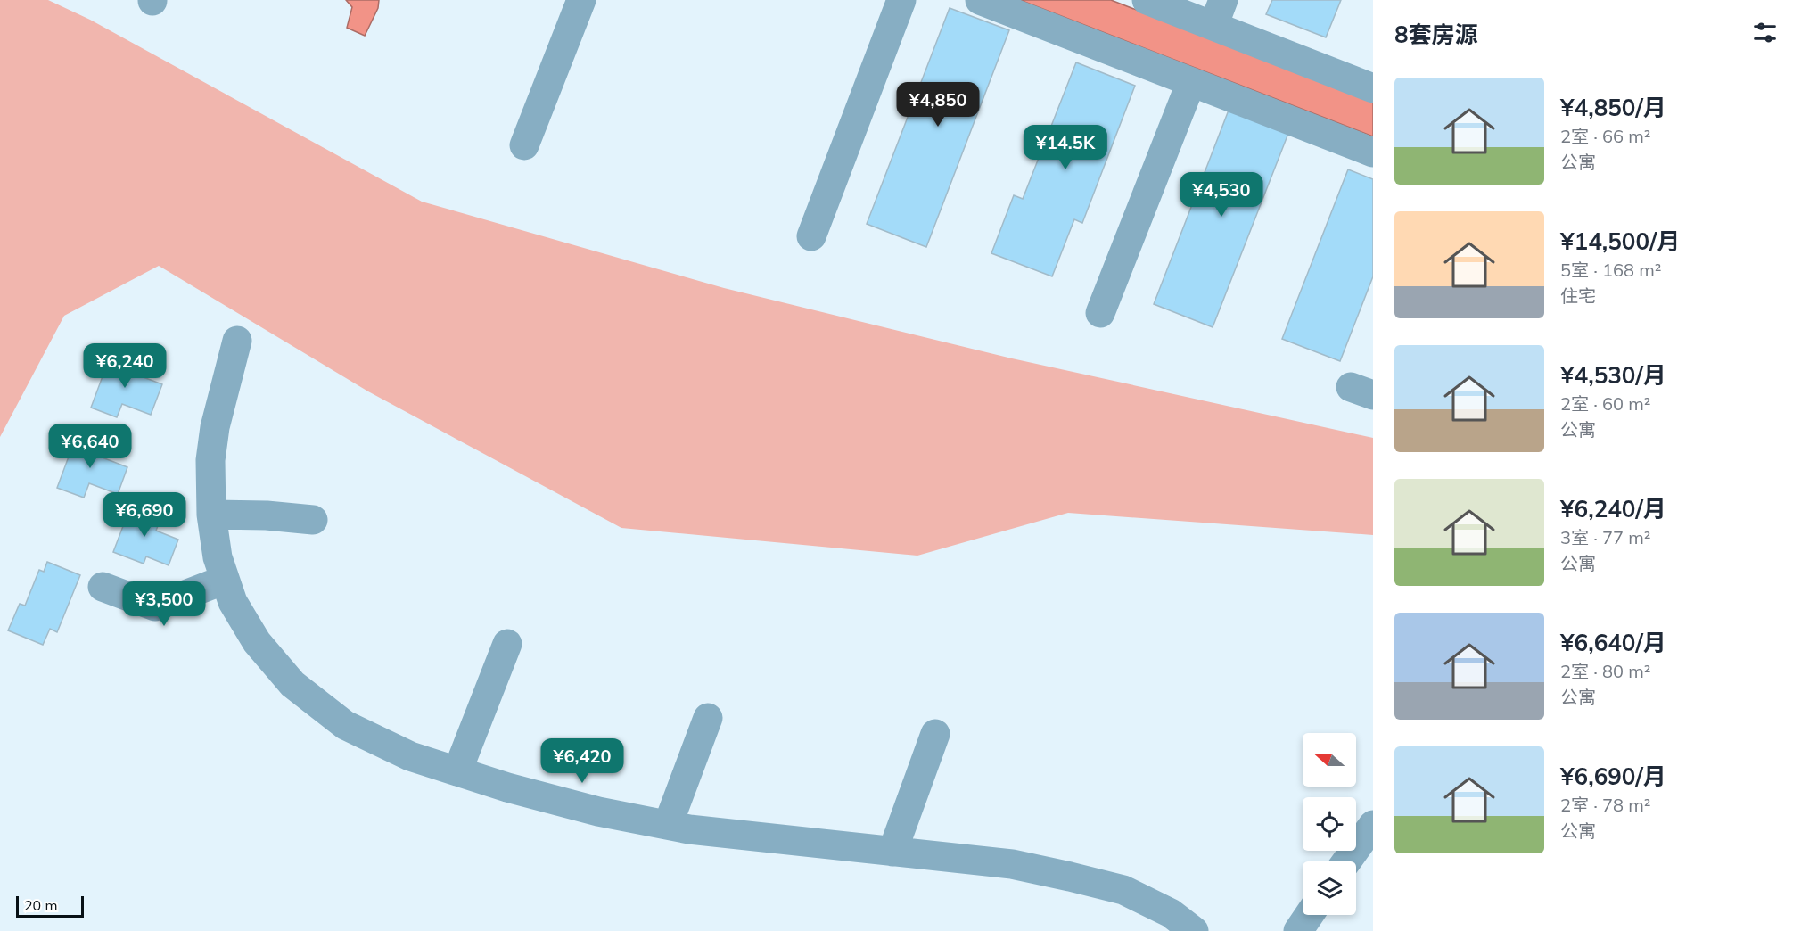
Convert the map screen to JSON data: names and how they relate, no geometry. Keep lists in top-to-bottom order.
{
  "scale_bar": "20 m",
  "north": "left",
  "page": {
    "heading": "8套房源",
    "list": [
      {
        "name": "¥4,850/月",
        "note": "2室 · 66 m² · 公寓"
      },
      {
        "name": "¥14,500/月",
        "note": "5室 · 168 m² · 住宅"
      },
      {
        "name": "¥4,530/月",
        "note": "2室 · 60 m² · 公寓"
      },
      {
        "name": "¥6,240/月",
        "note": "3室 · 77 m² · 公寓"
      },
      {
        "name": "¥6,640/月",
        "note": "2室 · 80 m² · 公寓"
      },
      {
        "name": "¥6,690/月",
        "note": "2室 · 78 m² · 公寓"
      }
    ],
    "price": [
      "¥4,850",
      "¥14.5K",
      "¥4,530",
      "¥6,240",
      "¥6,640",
      "¥6,690",
      "¥3,500",
      "¥6,420"
    ],
    "scale": "20 m"
  }
}
